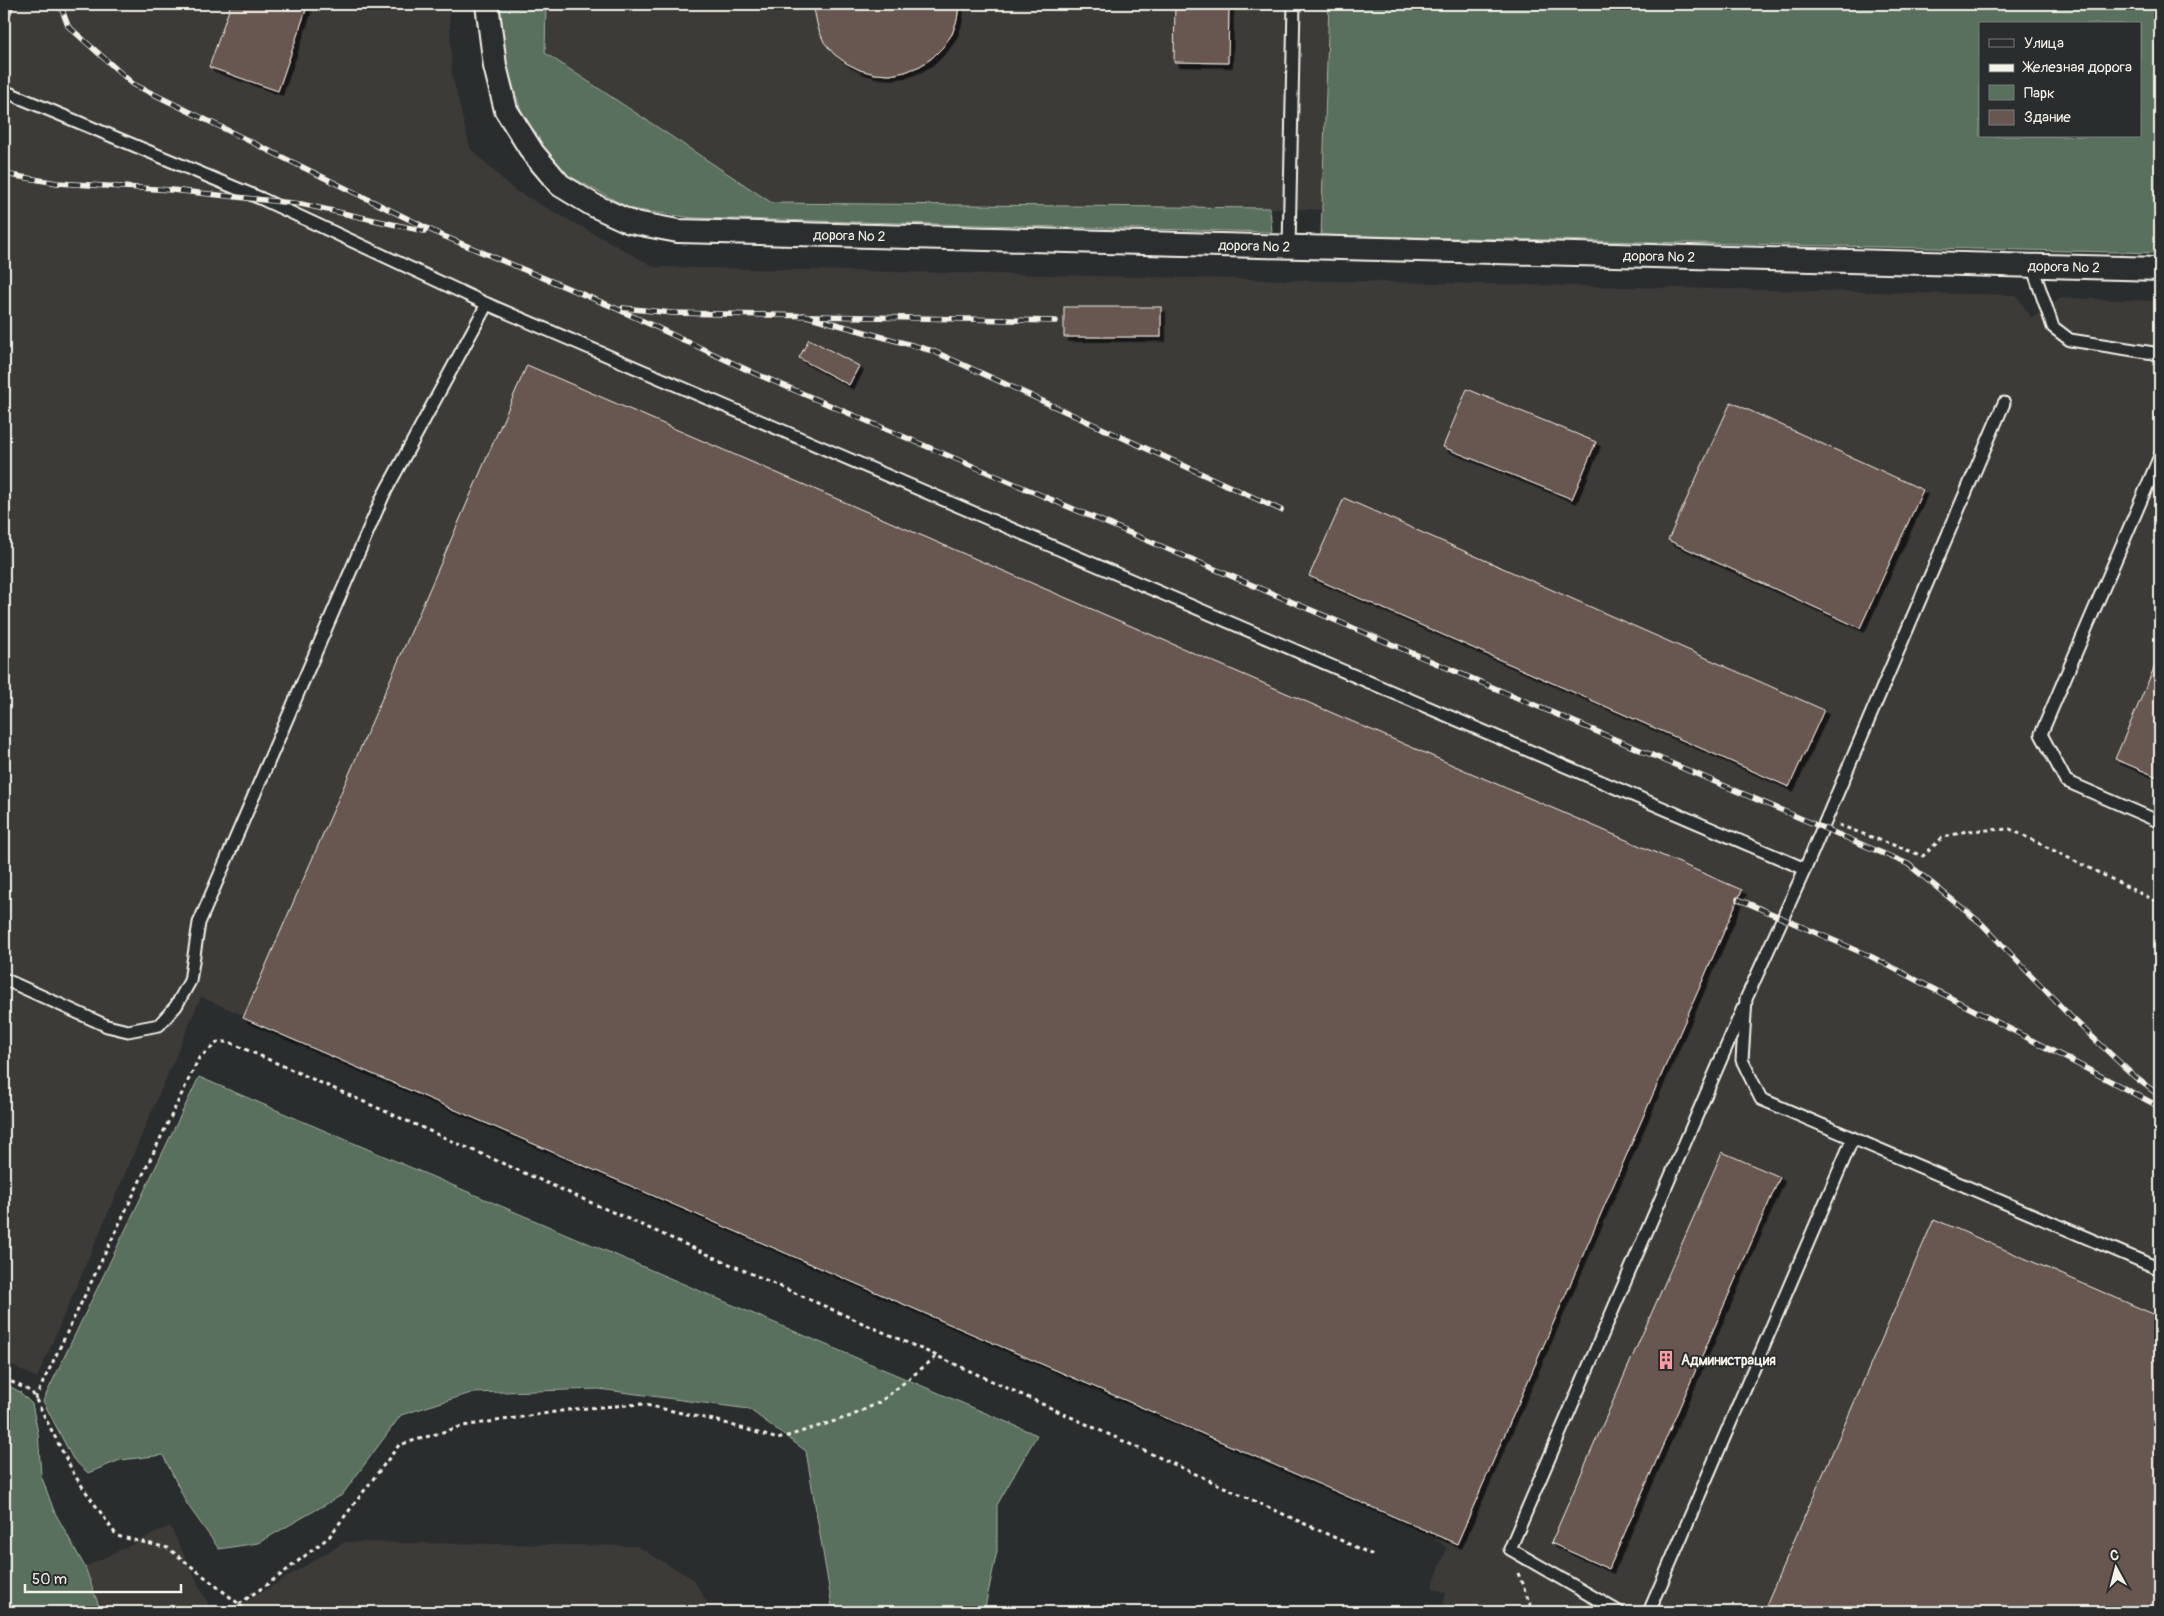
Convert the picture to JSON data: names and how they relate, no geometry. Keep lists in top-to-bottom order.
{
  "streets": {
    "street": ["дорога № 2"]
  },
  "places": {
    "building": ["Администрация"]
  },
  "legend": [
    "Улица",
    "Железная дорога",
    "Парк",
    "Здание"
  ],
  "scale_bar": "50 m",
  "north": "top"
}
